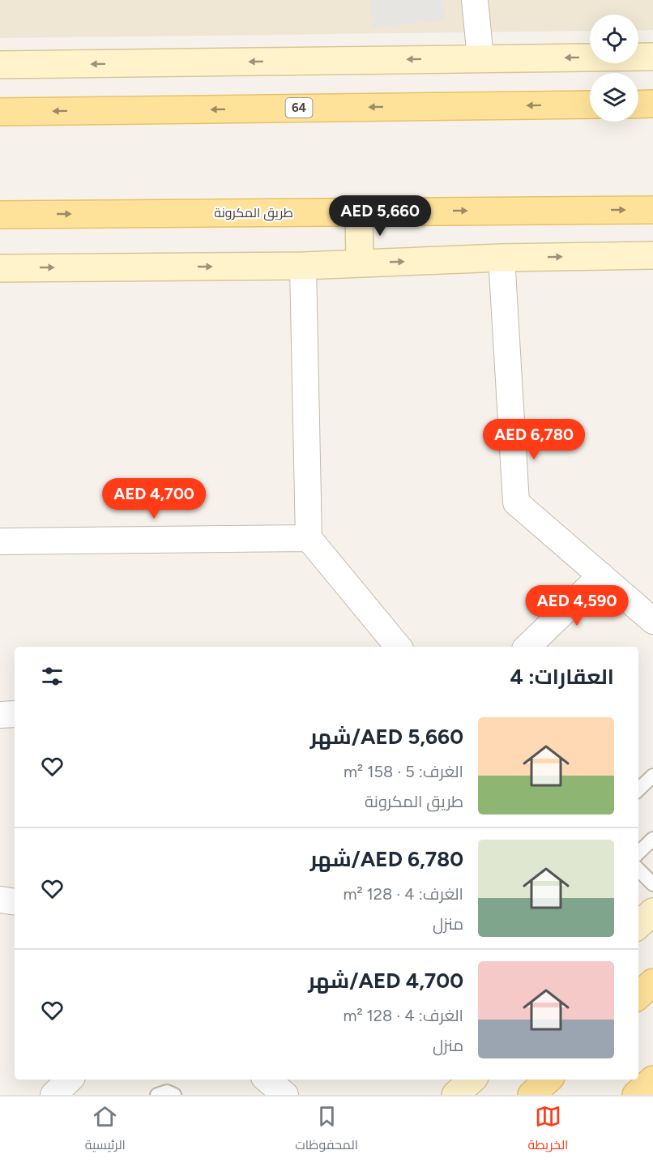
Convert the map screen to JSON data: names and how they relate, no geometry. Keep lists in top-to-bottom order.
{
  "streets": {
    "main road": ["64", "طريق المكرونة"]
  },
  "page": {
    "price": [
      "AED 5,660",
      "AED 6,780",
      "AED 4,700",
      "AED 4,590"
    ],
    "heading": "العقارات: 4",
    "list": [
      {
        "name": "AED 5,660/شهر",
        "note": "الغرف: 5 · 158 m² · طريق المكرونة"
      },
      {
        "name": "AED 6,780/شهر",
        "note": "الغرف: 4 · 128 m² · منزل"
      },
      {
        "name": "AED 4,700/شهر",
        "note": "الغرف: 4 · 128 m² · منزل"
      }
    ],
    "tabs": ["الخريطة", "المحفوظات", "الرئيسية"]
  }
}
